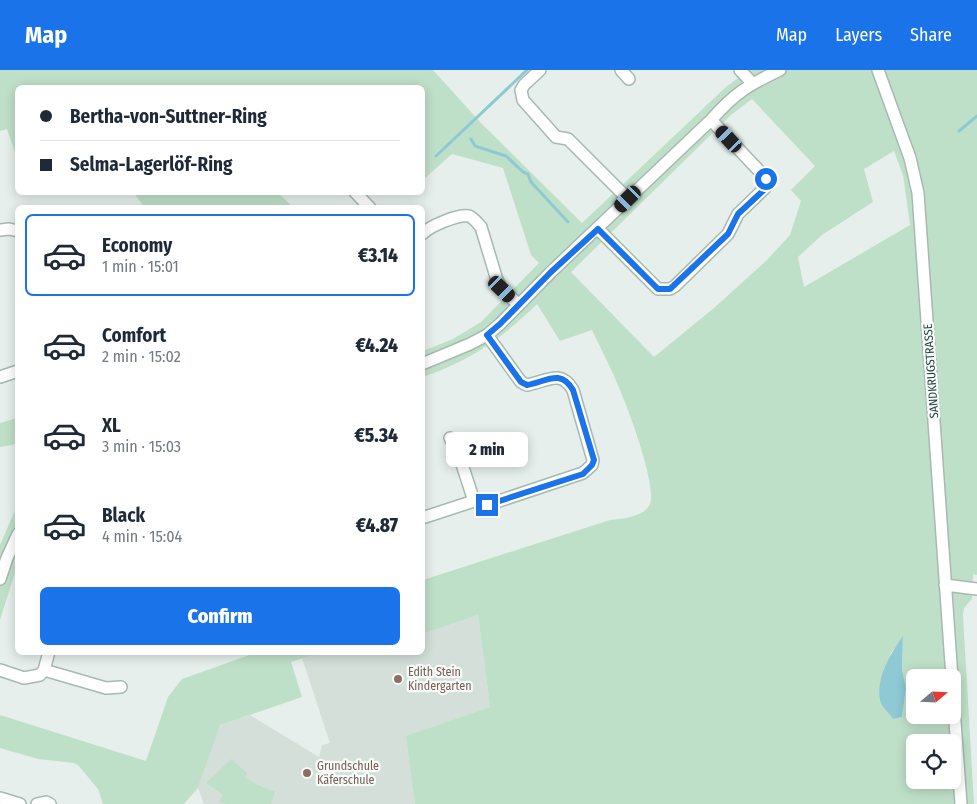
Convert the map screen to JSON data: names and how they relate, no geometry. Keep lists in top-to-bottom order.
{
  "streets": {
    "street": ["SANDKRUGSTRASSE"]
  },
  "places": ["Edith Stein Kindergarten", "Grundschule Käferschule"],
  "north": "right",
  "page": {
    "header": "Map",
    "nav": ["Map", "Layers", "Share"],
    "banner": ["Bertha-von-Suttner-Ring", "Selma-Lagerlöf-Ring"],
    "list": [
      {
        "name": "Economy",
        "note": "1 min · 15:01",
        "value": "€3.14"
      },
      {
        "name": "Comfort",
        "note": "2 min · 15:02",
        "value": "€4.24"
      },
      {
        "name": "XL",
        "note": "3 min · 15:03",
        "value": "€5.34"
      },
      {
        "name": "Black",
        "note": "4 min · 15:04",
        "value": "€4.87"
      }
    ],
    "bubble": "2 min",
    "buttons": "Confirm"
  }
}
